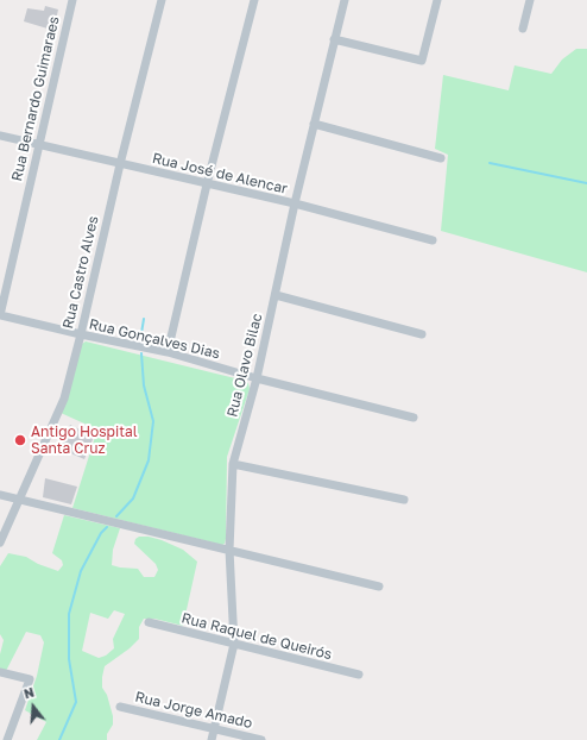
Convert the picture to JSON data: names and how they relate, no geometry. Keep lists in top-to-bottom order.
{
  "streets": {
    "street": [
      "Rua Bernardo Guimaraes",
      "Rua José de Alencar",
      "Rua Castro Alves",
      "Rua Gonçalves Dias",
      "Rua Olavo Bilac",
      "Rua Raquel de Queirós",
      "Rua Jorge Amado"
    ]
  },
  "crossings": [
    ["Rua Bernardo Guimaraes", "Rua José de Alencar"],
    ["Rua Bernardo Guimaraes", "Rua Gonçalves Dias"],
    ["Rua José de Alencar", "Rua Castro Alves"],
    ["Rua José de Alencar", "Rua Olavo Bilac"],
    ["Rua Castro Alves", "Rua Gonçalves Dias"],
    ["Rua Gonçalves Dias", "Rua Olavo Bilac"],
    ["Rua Olavo Bilac", "Rua Raquel de Queirós"],
    ["Rua Olavo Bilac", "Rua Jorge Amado"]
  ],
  "places": ["Antigo Hospital Santa Cruz"],
  "north": "top"
}
